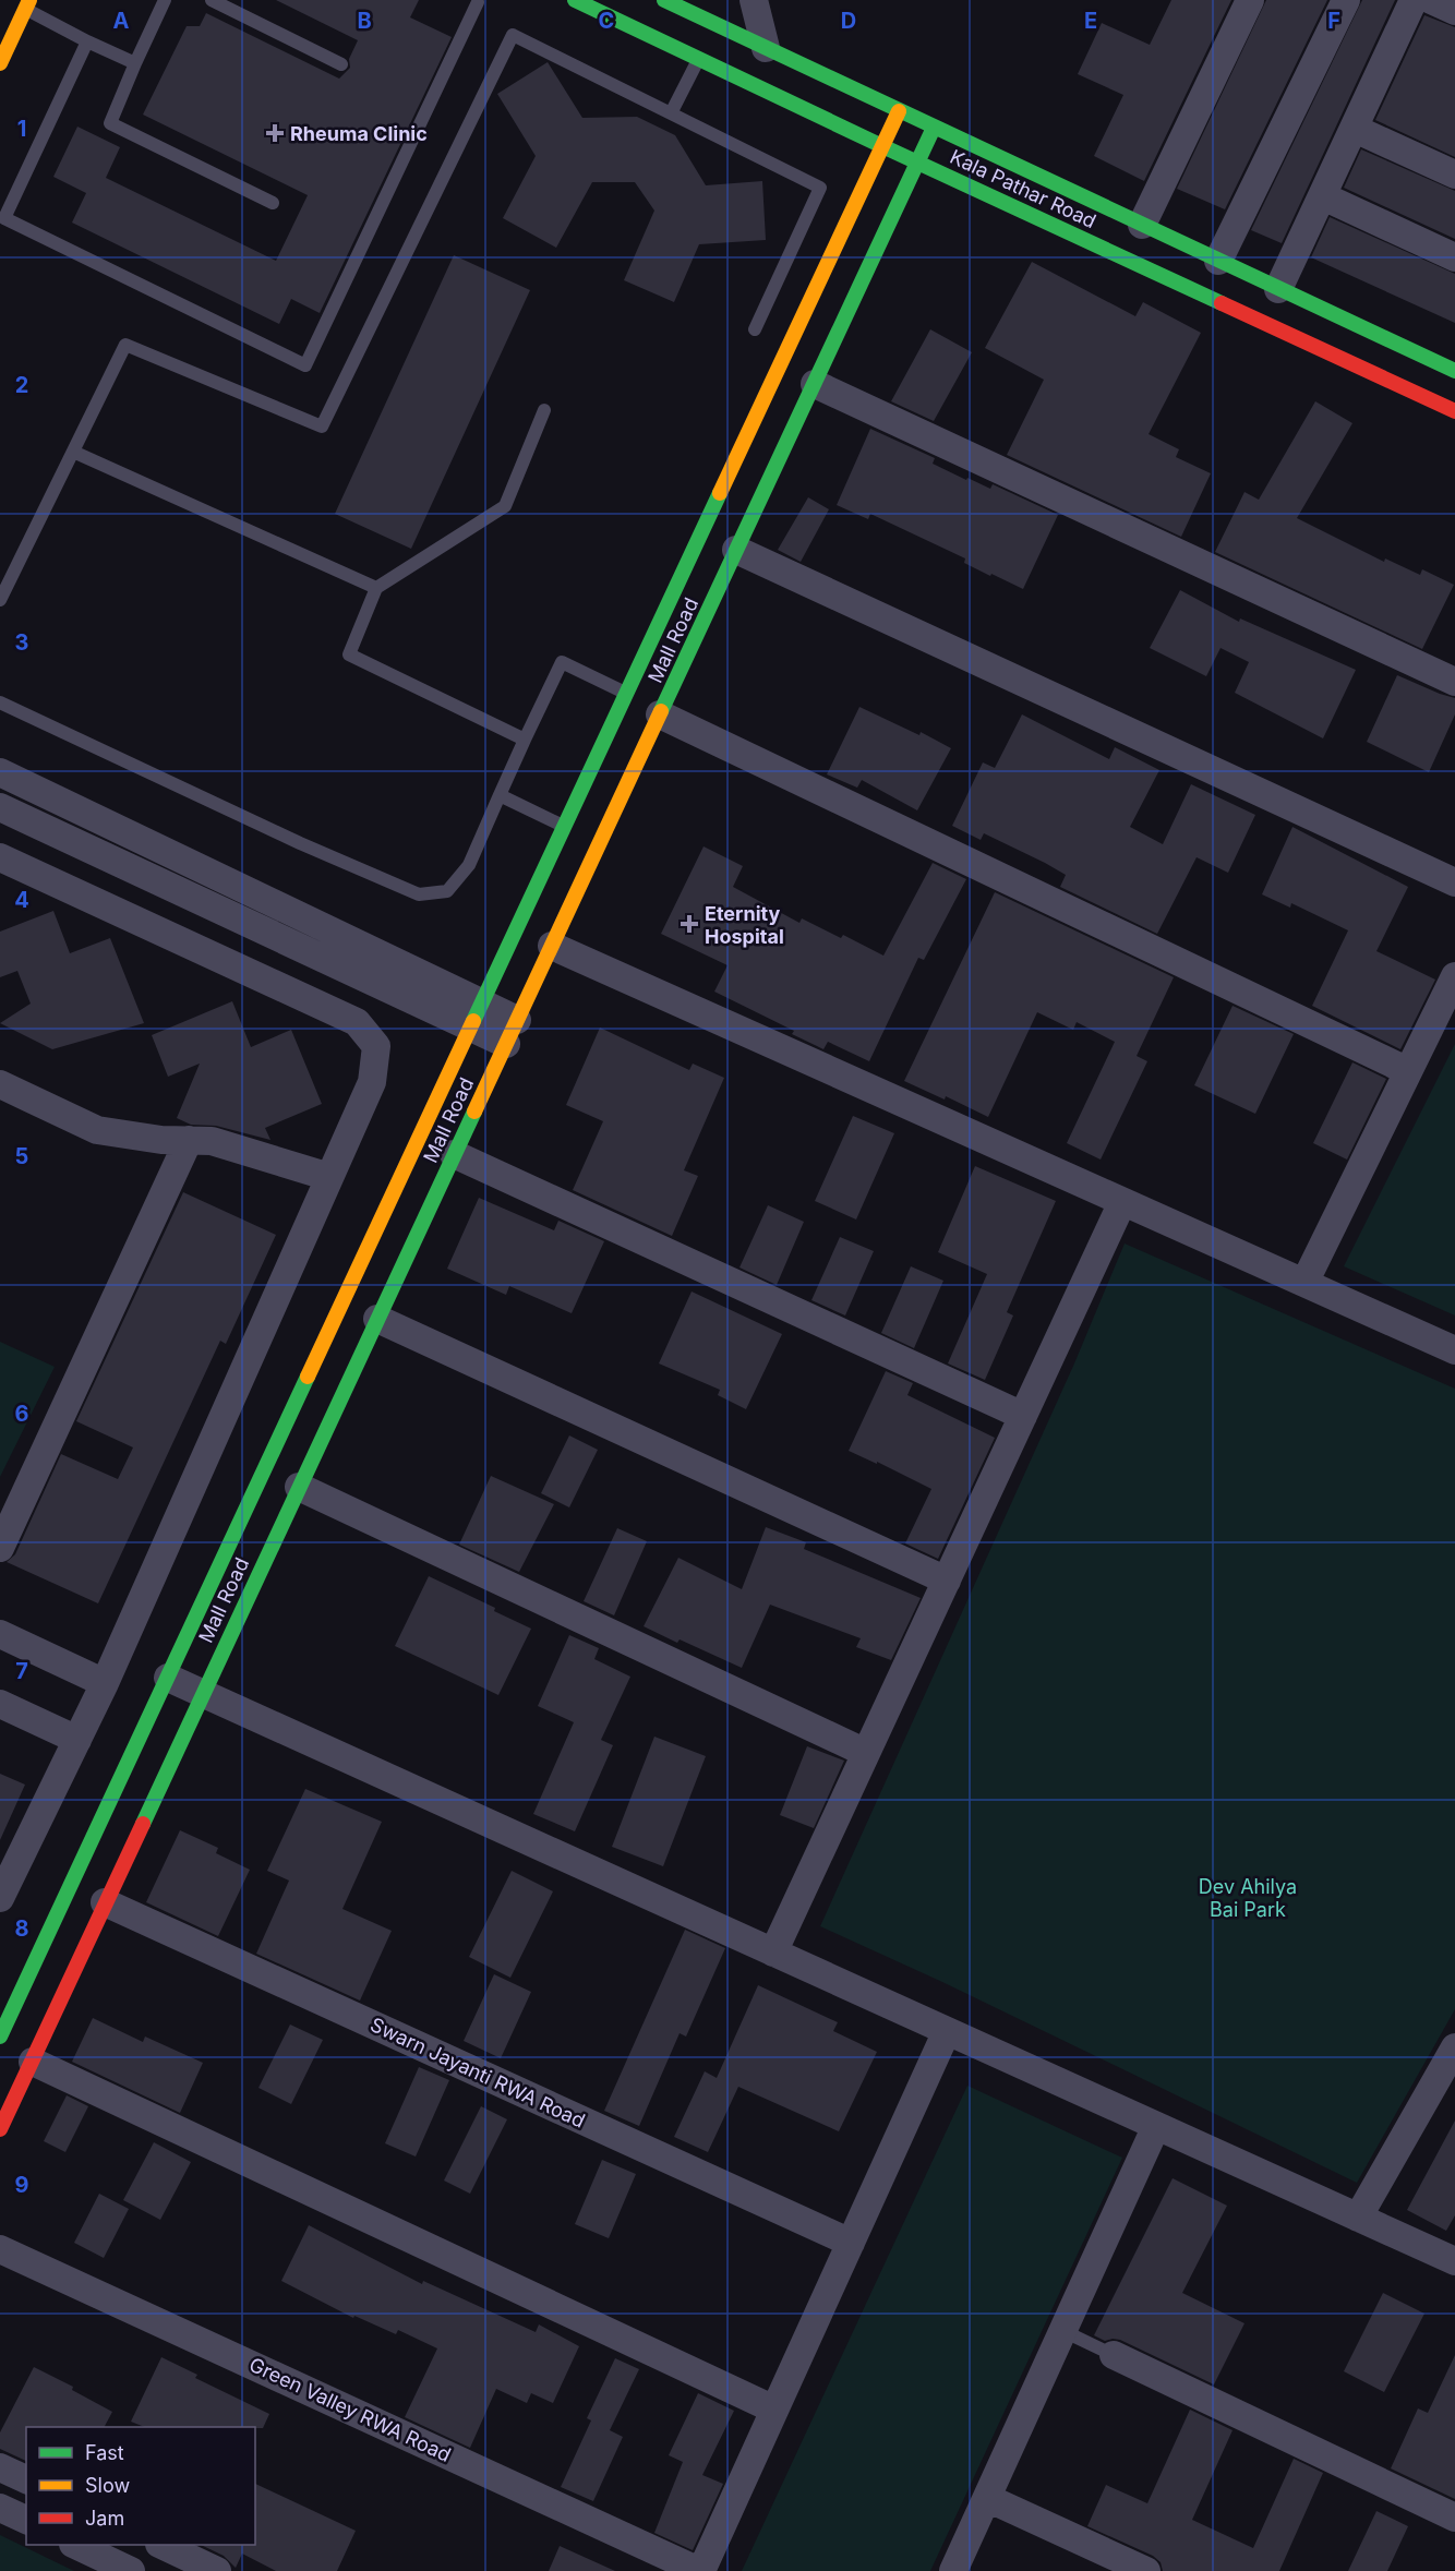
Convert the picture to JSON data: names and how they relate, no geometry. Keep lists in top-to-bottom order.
{
  "streets": {
    "street": [
      "Kala Pathar Road",
      "Mall Road",
      "Swarn Jayanti RWA Road",
      "Green Valley RWA Road"
    ]
  },
  "crossings": [
    ["Kala Pathar Road", "Mall Road"],
    ["Mall Road", "Swarn Jayanti RWA Road"]
  ],
  "parks": ["Dev Ahilya Bai Park"],
  "places": {
    "health": ["Rheuma Clinic", "Eternity Hospital"]
  },
  "legend": ["Fast", "Slow", "Jam"],
  "grid": {
    "columns": [
      "A",
      "B",
      "C",
      "D",
      "E",
      "F"
    ],
    "rows": [
      "1",
      "2",
      "3",
      "4",
      "5",
      "6",
      "7",
      "8",
      "9"
    ]
  }
}
